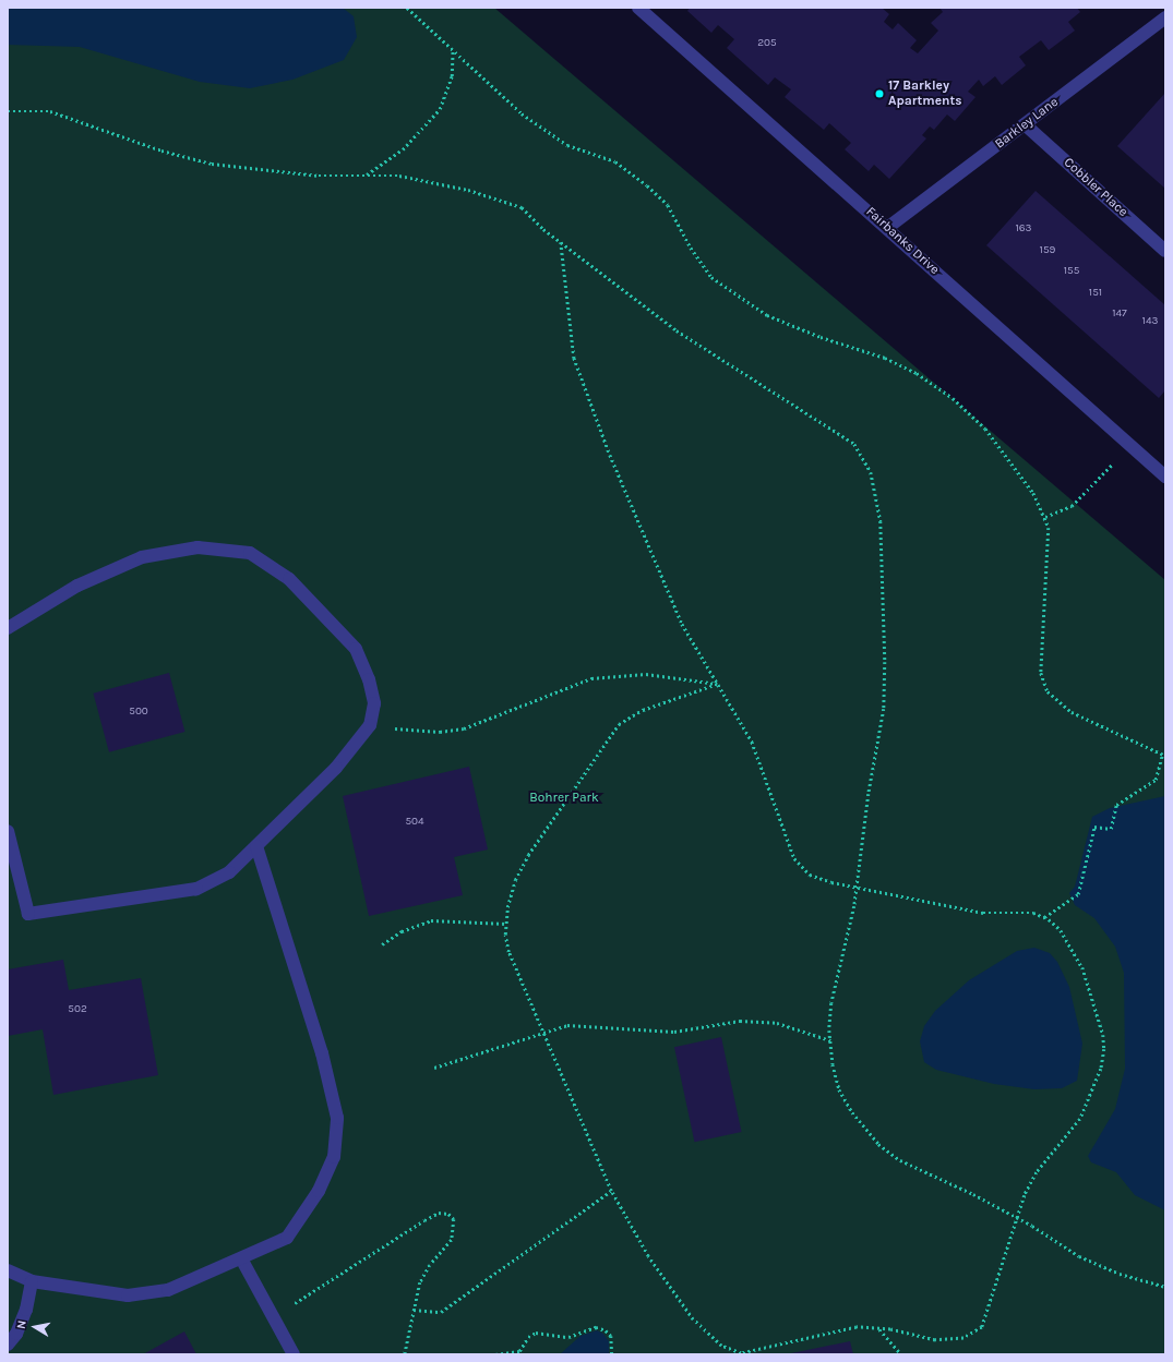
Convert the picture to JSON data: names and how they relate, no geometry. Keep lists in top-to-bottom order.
{
  "streets": {
    "street": ["Barkley Lane", "Cobbler Place", "Fairbanks Drive"]
  },
  "crossings": [
    ["Barkley Lane", "Cobbler Place"],
    ["Barkley Lane", "Fairbanks Drive"]
  ],
  "parks": ["Bohrer Park"],
  "places": ["17 Barkley Apartments"],
  "house_numbers": [
    "205",
    "163",
    "159",
    "155",
    "151",
    "147",
    "143",
    "500",
    "504",
    "502"
  ],
  "north": "left"
}
